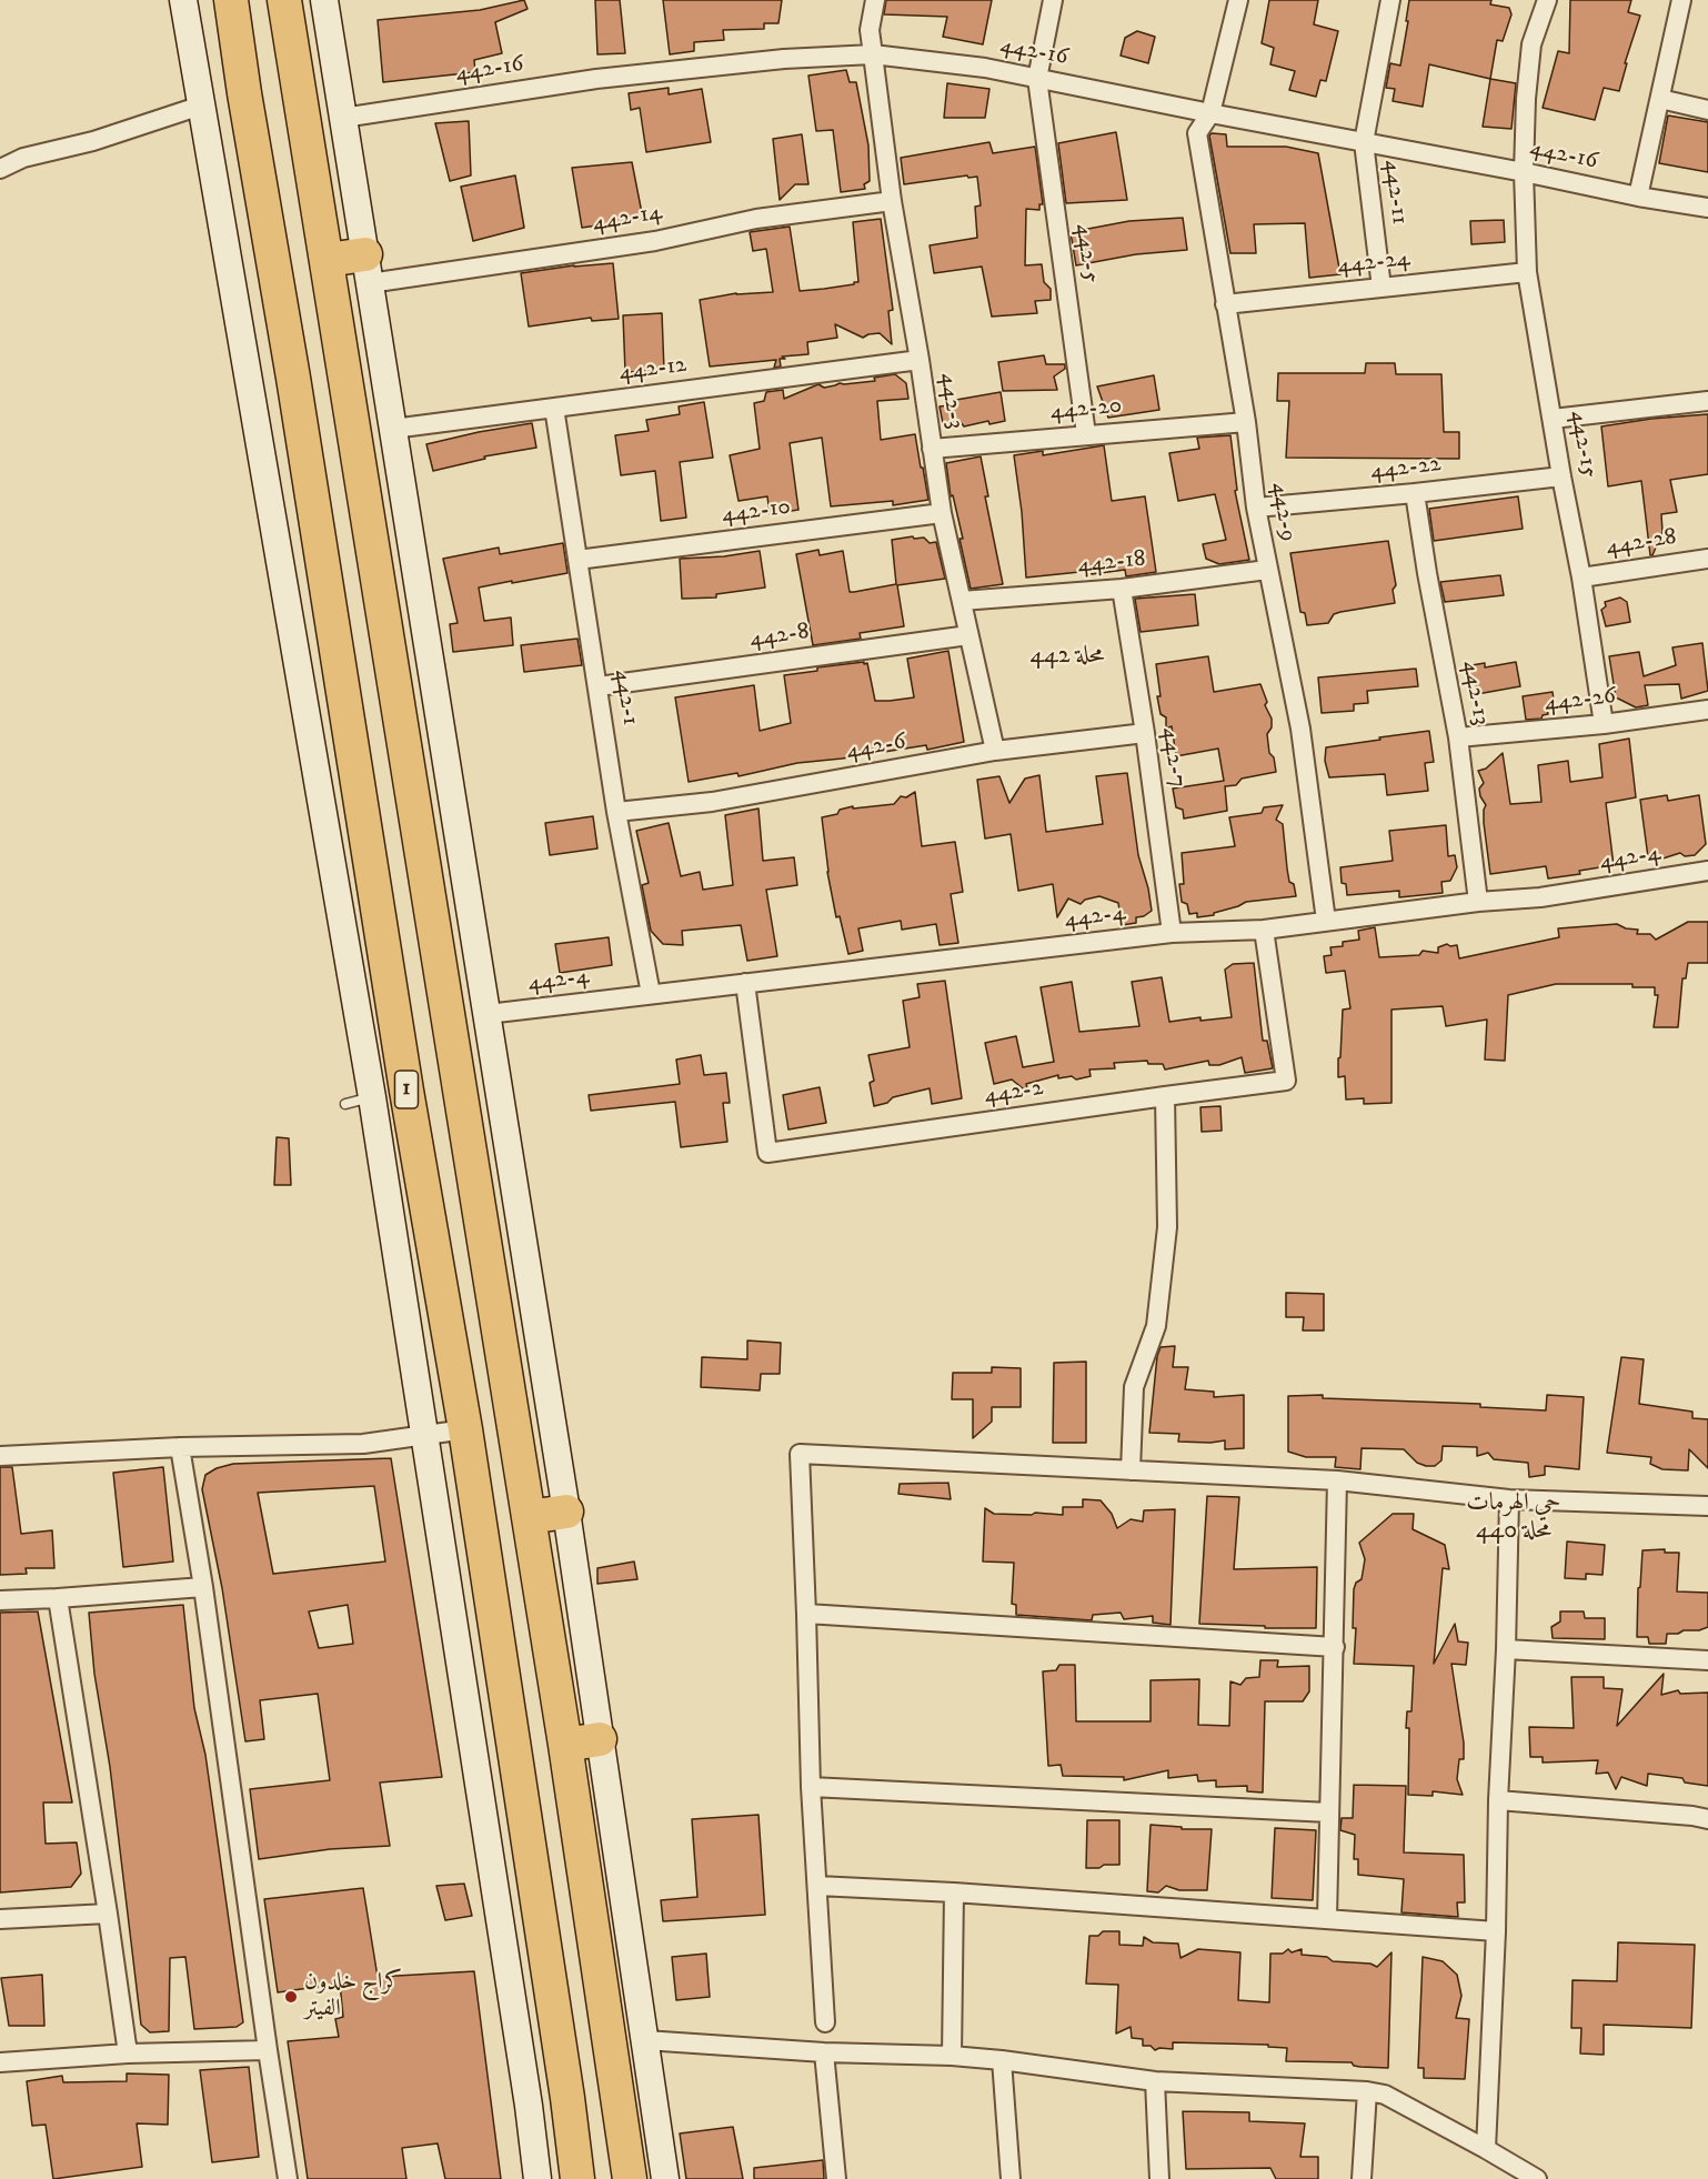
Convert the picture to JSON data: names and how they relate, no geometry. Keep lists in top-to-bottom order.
{
  "streets": {
    "highway": ["1"],
    "street": [
      "442-16",
      "442-11",
      "442-14",
      "442-5",
      "442-24",
      "442-12",
      "442-3",
      "442-20",
      "442-15",
      "442-22",
      "442-10",
      "442-9",
      "442-28",
      "442-18",
      "442-8",
      "442-13",
      "442-1",
      "442-26",
      "442-6",
      "442-7",
      "442-4",
      "442-2"
    ]
  },
  "crossings": [
    ["442-16", "442-11"],
    ["442-16", "442-5"],
    ["442-16", "442-3"],
    ["442-16", "442-15"],
    ["442-16", "442-9"],
    ["442-11", "442-24"],
    ["442-14", "442-3"],
    ["442-5", "442-20"],
    ["442-24", "442-15"],
    ["442-24", "442-9"],
    ["442-12", "442-3"],
    ["442-12", "442-1"],
    ["442-3", "442-20"],
    ["442-3", "442-10"],
    ["442-3", "442-18"],
    ["442-3", "442-8"],
    ["442-3", "442-6"],
    ["442-20", "442-9"],
    ["442-15", "442-22"],
    ["442-15", "442-28"],
    ["442-15", "442-26"],
    ["442-22", "442-9"],
    ["442-22", "442-13"],
    ["442-10", "442-1"],
    ["442-9", "442-18"],
    ["442-9", "442-4"],
    ["442-18", "442-7"],
    ["442-8", "442-1"],
    ["442-13", "442-26"],
    ["442-13", "442-4"],
    ["442-1", "442-6"],
    ["442-1", "442-4"],
    ["442-6", "442-7"],
    ["442-7", "442-4"],
    ["442-4", "442-2"]
  ],
  "districts": ["محلة 442", "حي الهرمات محلة 440"],
  "places": ["كراج خلدون الفيتر"]
}
